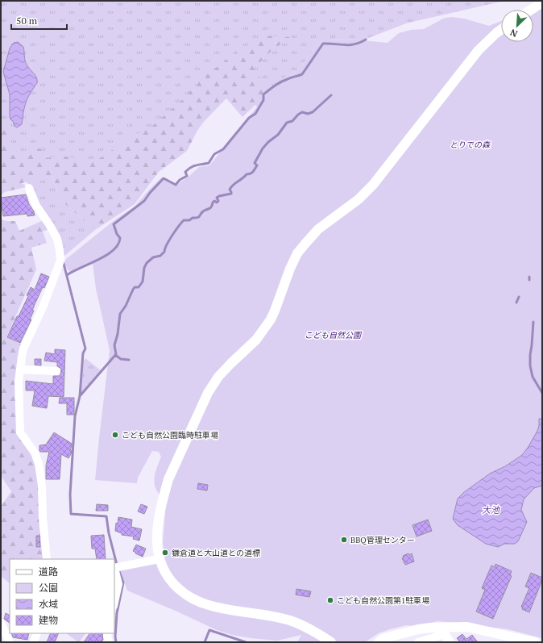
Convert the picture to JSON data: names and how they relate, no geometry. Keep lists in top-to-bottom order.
{
  "water": ["大池"],
  "parks": ["とりでの森", "こども自然公園"],
  "places": [
    "こども自然公園臨時駐車場",
    "BBQ管理センター",
    "鎌倉道と大山道との道標",
    "こども自然公園第1駐車場"
  ],
  "legend": [
    "道路",
    "公園",
    "水域",
    "建物"
  ],
  "scale_bar": "50 m",
  "north": "bottom left"
}
